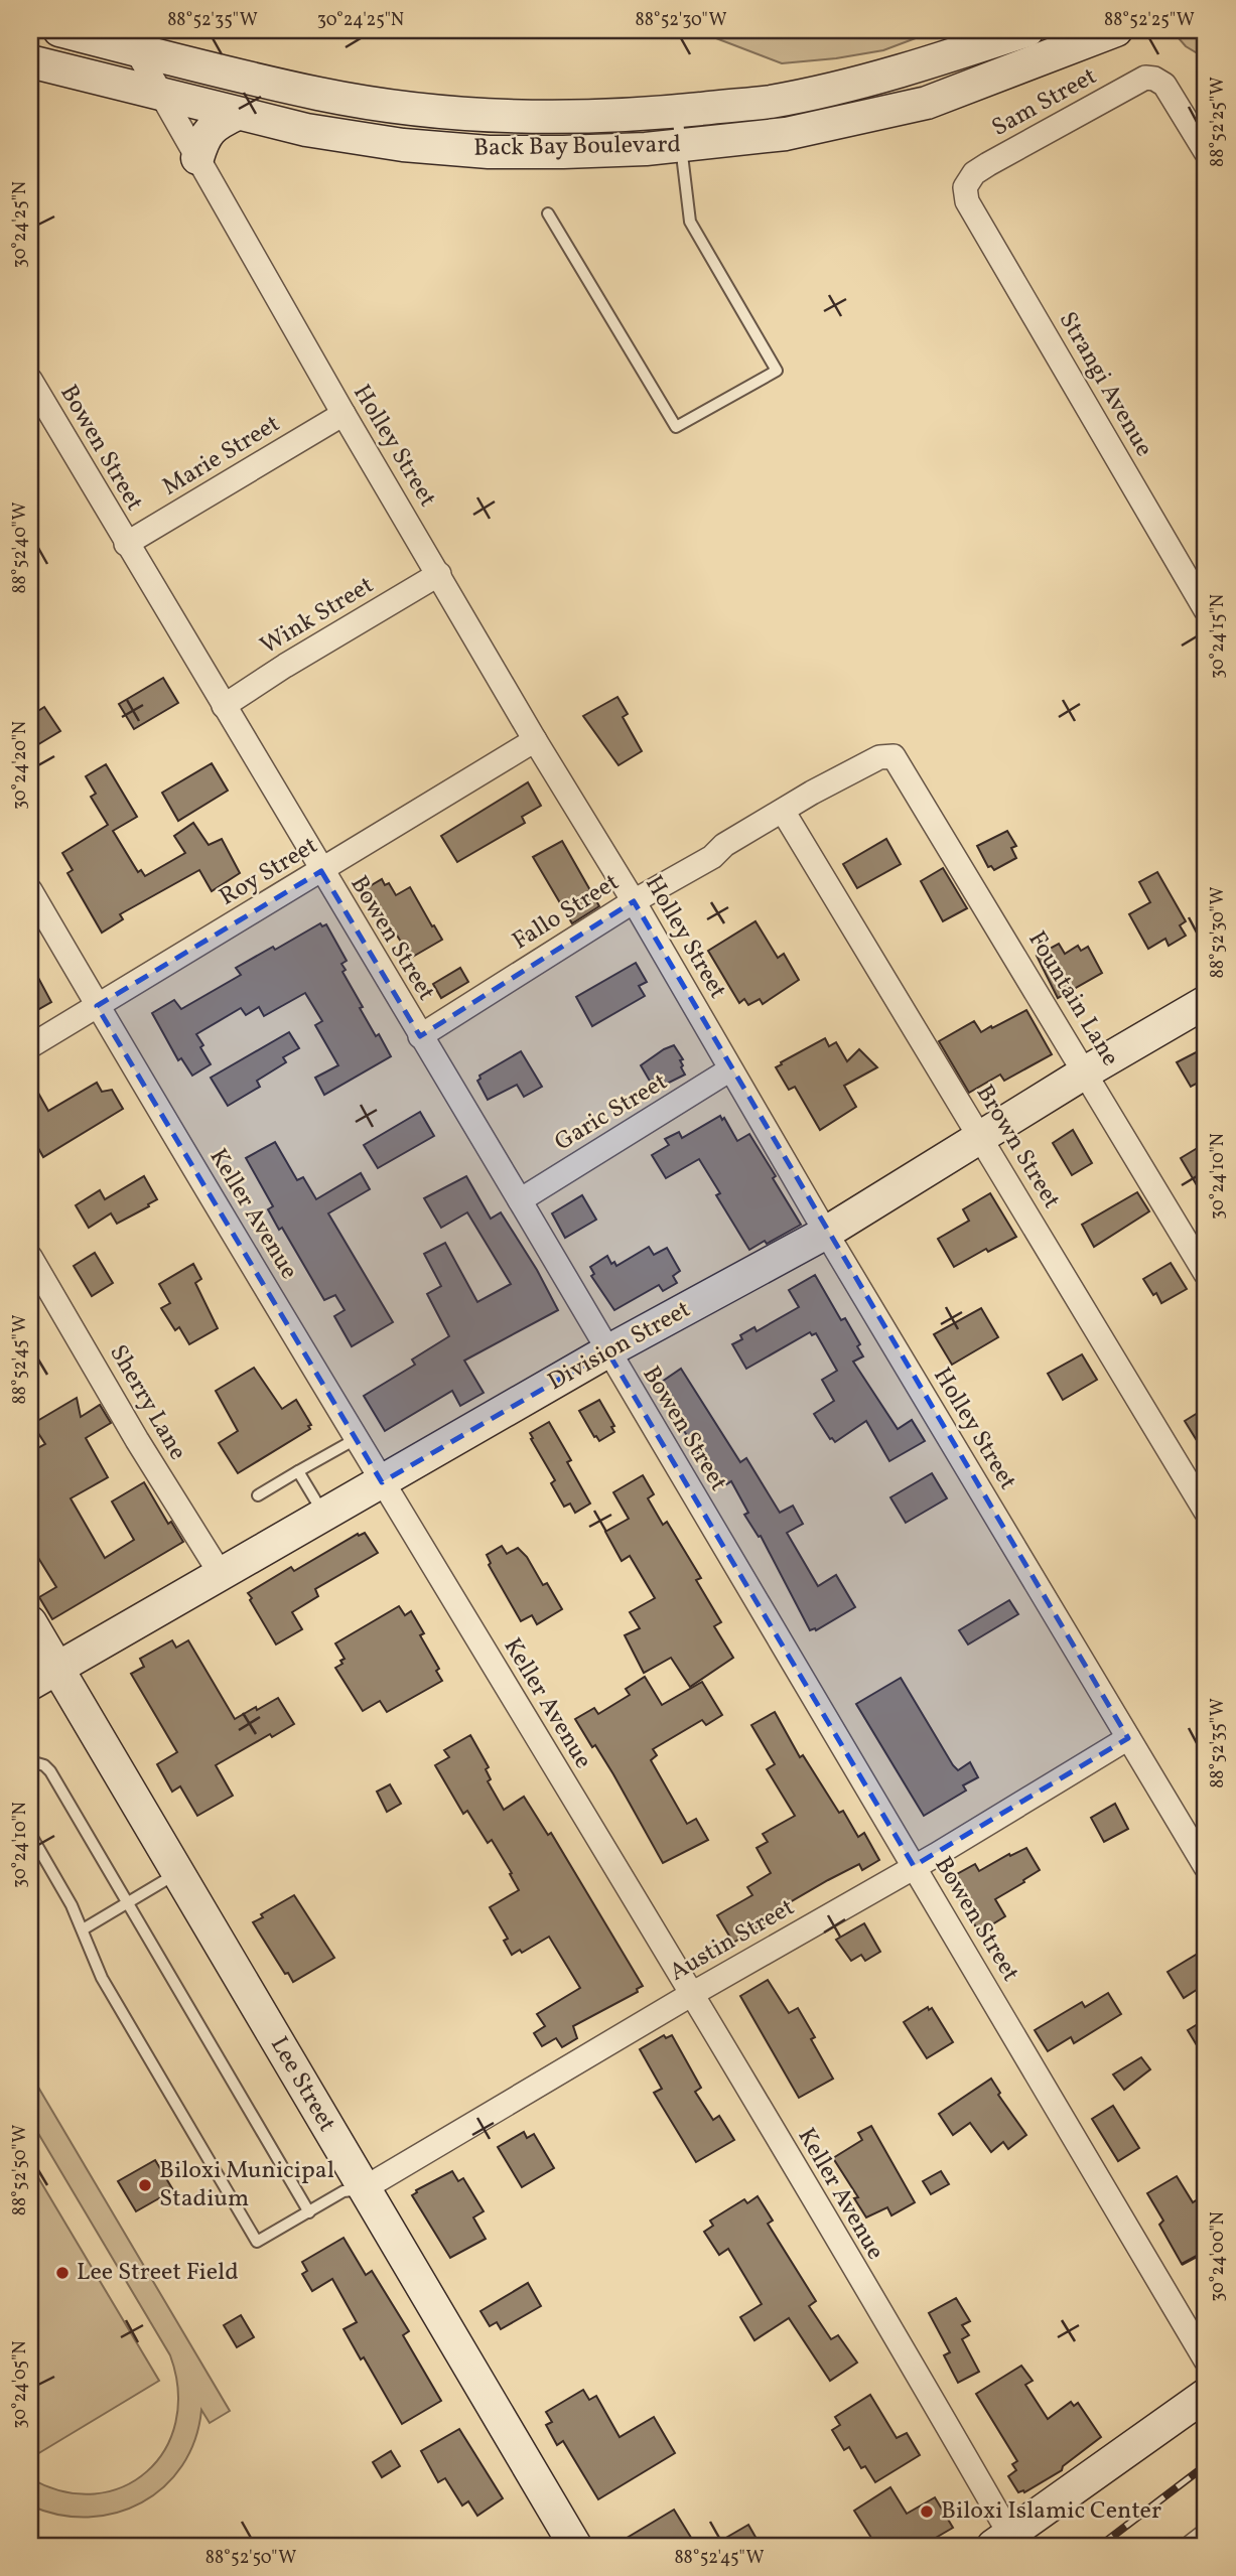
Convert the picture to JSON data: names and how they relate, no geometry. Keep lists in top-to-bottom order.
{
  "streets": {
    "main road": ["Back Bay Boulevard", "Division Street", "Lee Street"],
    "street": [
      "Sam Street",
      "Strangi Avenue",
      "Holley Street",
      "Bowen Street",
      "Marie Street",
      "Wink Street",
      "Roy Street",
      "Fallo Street",
      "Fountain Lane",
      "Garic Street",
      "Brown Street",
      "Keller Avenue",
      "Sherry Lane",
      "Austin Street"
    ]
  },
  "crossings": [
    ["Sam Street", "Strangi Avenue"],
    ["Back Bay Boulevard", "Holley Street"],
    ["Holley Street", "Marie Street"],
    ["Holley Street", "Wink Street"],
    ["Holley Street", "Roy Street"],
    ["Holley Street", "Fallo Street"],
    ["Holley Street", "Garic Street"],
    ["Holley Street", "Division Street"],
    ["Holley Street", "Austin Street"],
    ["Bowen Street", "Marie Street"],
    ["Bowen Street", "Wink Street"],
    ["Bowen Street", "Roy Street"],
    ["Bowen Street", "Fallo Street"],
    ["Bowen Street", "Garic Street"],
    ["Bowen Street", "Division Street"],
    ["Bowen Street", "Austin Street"],
    ["Roy Street", "Keller Avenue"],
    ["Fallo Street", "Fountain Lane"],
    ["Fallo Street", "Brown Street"],
    ["Fountain Lane", "Division Street"],
    ["Brown Street", "Division Street"],
    ["Keller Avenue", "Division Street"],
    ["Keller Avenue", "Austin Street"],
    ["Division Street", "Sherry Lane"],
    ["Division Street", "Lee Street"],
    ["Austin Street", "Lee Street"]
  ],
  "places": ["Biloxi Municipal Stadium", "Lee Street Field", "Biloxi Islamic Center"],
  "coordinates": [
    "88°52'35\"W",
    "30°24'25\"N",
    "88°52'30\"W",
    "88°52'25\"W",
    "88°52'40\"W",
    "30°24'15\"N",
    "30°24'20\"N",
    "30°24'10\"N",
    "88°52'45\"W",
    "88°52'50\"W",
    "30°24'00\"N",
    "30°24'05\"N"
  ]
}
